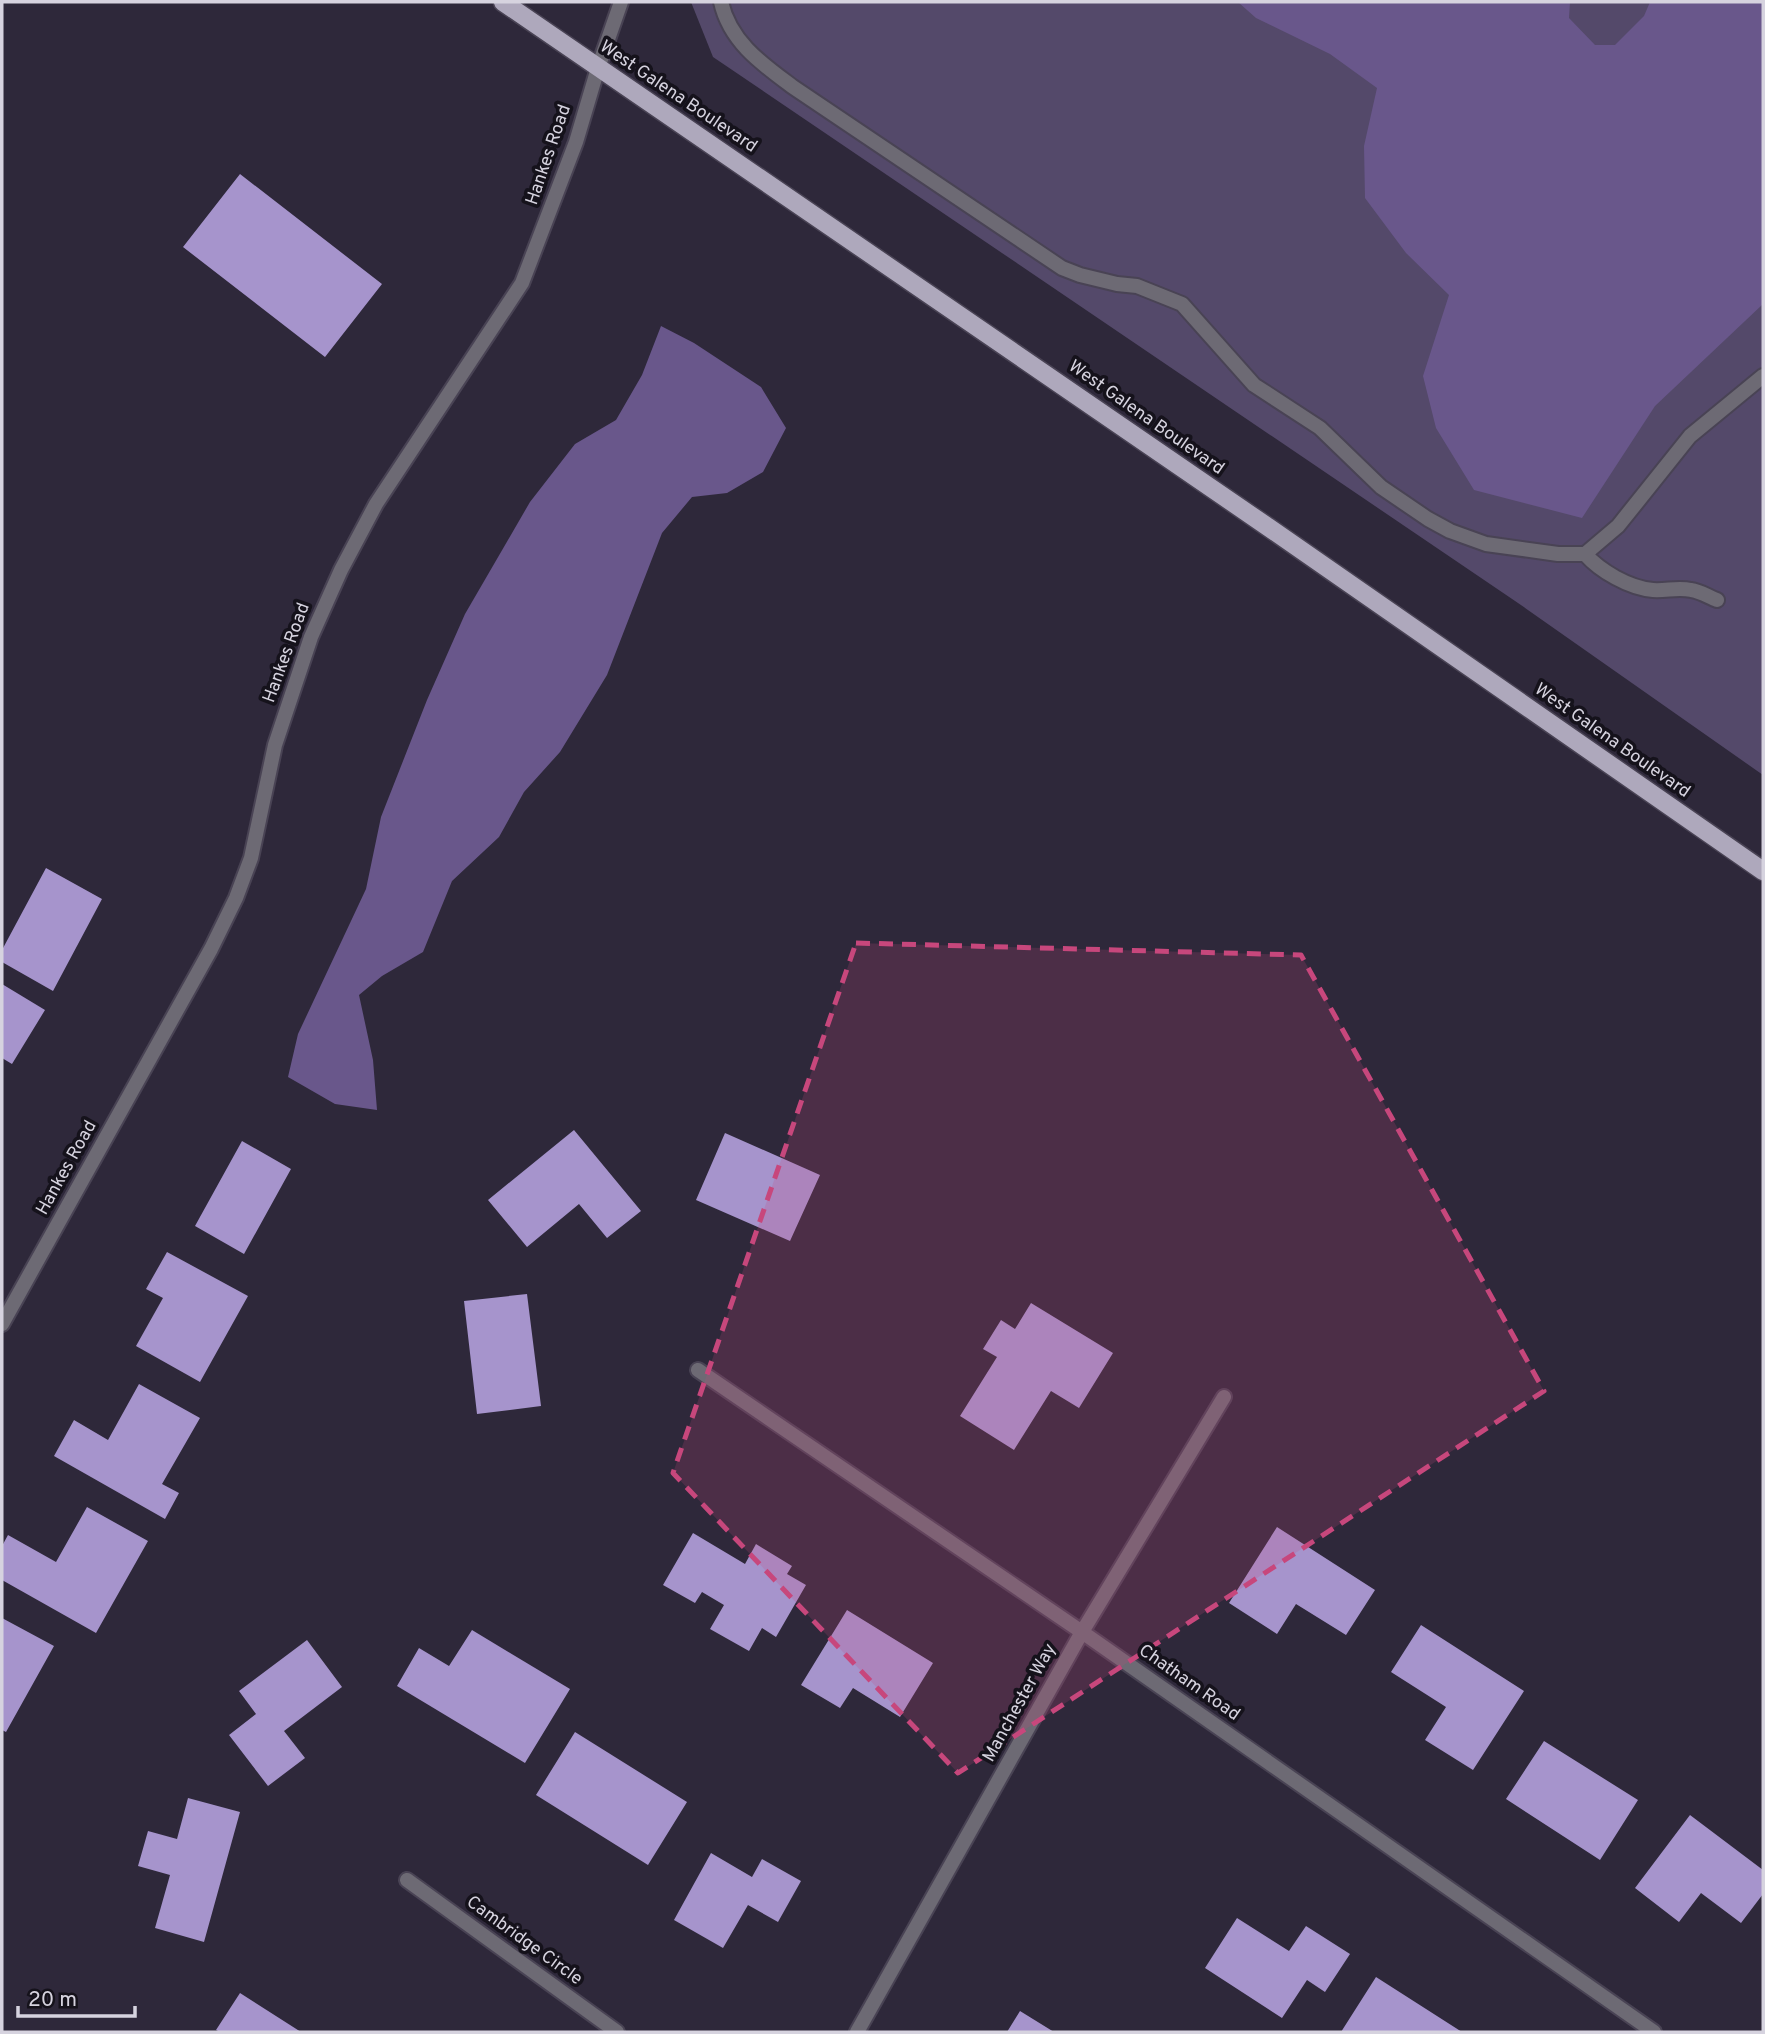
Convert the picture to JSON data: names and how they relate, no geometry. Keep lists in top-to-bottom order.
{
  "streets": {
    "main road": ["West Galena Boulevard"],
    "street": [
      "Hankes Road",
      "Chatham Road",
      "Manchester Way",
      "Cambridge Circle"
    ]
  },
  "crossings": [
    ["West Galena Boulevard", "Hankes Road"],
    ["Chatham Road", "Manchester Way"]
  ],
  "scale_bar": "20 m"
}
